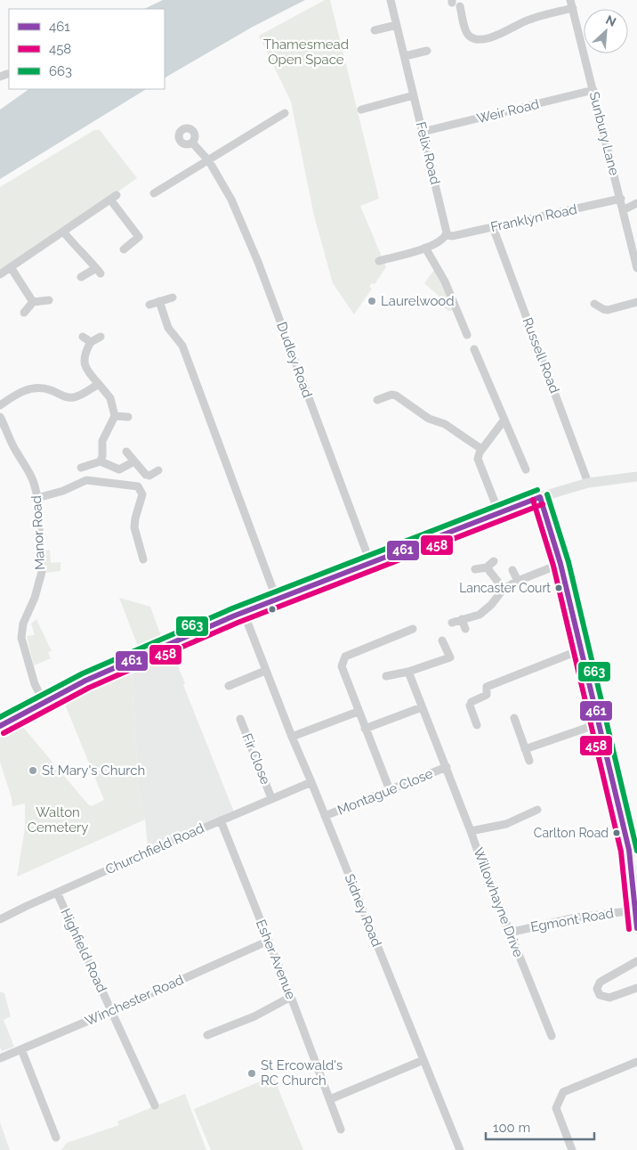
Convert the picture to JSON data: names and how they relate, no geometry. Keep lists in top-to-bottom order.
{
  "streets": {
    "street": [
      "Weir Road",
      "Sunbury Lane",
      "Felix Road",
      "Franklyn Road",
      "Russell Road",
      "Dudley Road",
      "Manor Road",
      "Fir Close",
      "Montague Close",
      "Churchfield Road",
      "Willowhayne Drive",
      "Sidney Road",
      "Egmont Road",
      "Highfield Road",
      "Esher Avenue",
      "Winchester Road"
    ]
  },
  "crossings": [
    ["Weir Road", "Sunbury Lane"],
    ["Weir Road", "Felix Road"],
    ["Sunbury Lane", "Franklyn Road"],
    ["Felix Road", "Franklyn Road"],
    ["Franklyn Road", "Russell Road"],
    ["Fir Close", "Churchfield Road"],
    ["Montague Close", "Willowhayne Drive"],
    ["Montague Close", "Sidney Road"],
    ["Churchfield Road", "Sidney Road"],
    ["Churchfield Road", "Highfield Road"],
    ["Churchfield Road", "Esher Avenue"],
    ["Willowhayne Drive", "Egmont Road"],
    ["Highfield Road", "Winchester Road"],
    ["Esher Avenue", "Winchester Road"]
  ],
  "parks": ["Thamesmead Open Space", "Walton Cemetery"],
  "places": [
    "Laurelwood",
    "Lancaster Court",
    "St Mary's Church",
    "Carlton Road",
    "St Ercowald's RC Church"
  ],
  "lines": ["transit line 663", "transit line 461", "transit line 458"],
  "legend": ["461", "458", "663"],
  "scale_bar": "100 m",
  "north": "top right"
}
